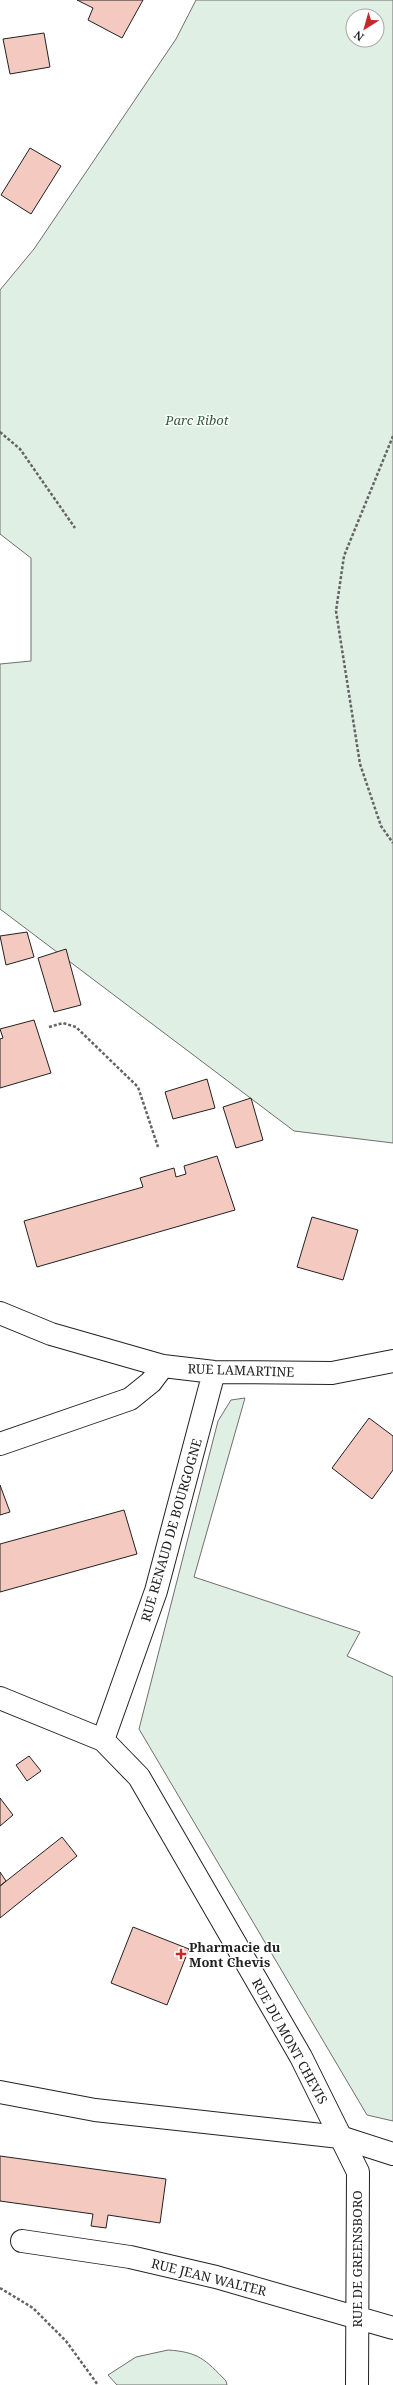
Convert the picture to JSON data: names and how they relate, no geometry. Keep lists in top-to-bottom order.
{
  "streets": {
    "street": [
      "RUE LAMARTINE",
      "RUE RENAUD DE BOURGOGNE",
      "RUE DU MONT CHEVIS",
      "RUE DE GREENSBORO",
      "RUE JEAN WALTER"
    ]
  },
  "crossings": [
    ["RUE LAMARTINE", "RUE RENAUD DE BOURGOGNE"],
    ["RUE RENAUD DE BOURGOGNE", "RUE DU MONT CHEVIS"],
    ["RUE DU MONT CHEVIS", "RUE DE GREENSBORO"],
    ["RUE DE GREENSBORO", "RUE JEAN WALTER"]
  ],
  "parks": ["Parc Ribot"],
  "places": {
    "health": ["Pharmacie du Mont Chevis"]
  },
  "north": "bottom left"
}
